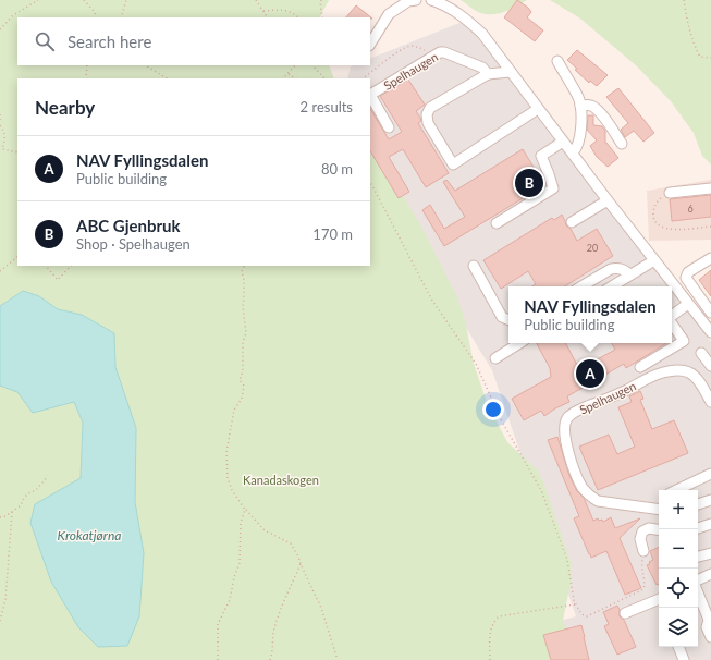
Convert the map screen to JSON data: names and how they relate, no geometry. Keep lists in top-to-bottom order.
{
  "streets": {
    "street": ["Spelhaugen"]
  },
  "water": ["Krokatjørna"],
  "parks": ["Kanadaskogen"],
  "house_numbers": ["6", "20"],
  "page": {
    "search": "Search here",
    "heading": ["Nearby", "2 results"],
    "list": [
      {
        "mark": "A",
        "name": "NAV Fyllingsdalen",
        "note": "Public building",
        "value": "80 m"
      },
      {
        "mark": "B",
        "name": "ABC Gjenbruk",
        "note": "Shop · Spelhaugen",
        "value": "170 m"
      }
    ],
    "pins": ["B", "A"],
    "popup": ["NAV Fyllingsdalen", "Public building"],
    "map_buttons": ["+", "−"]
  }
}
